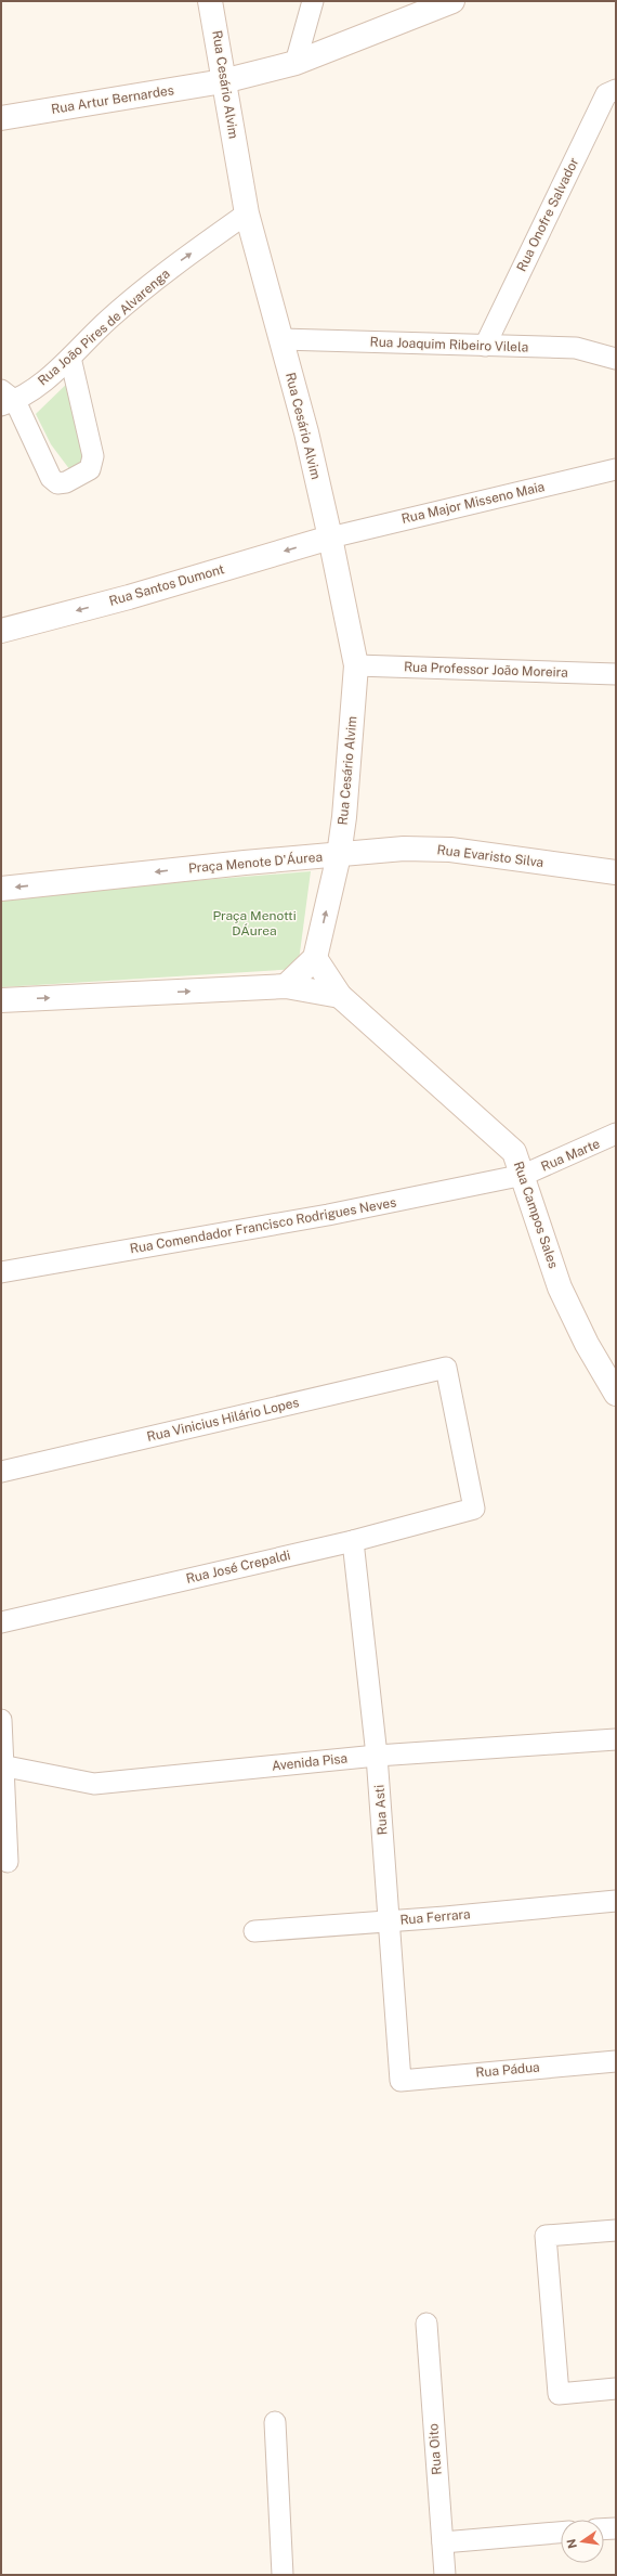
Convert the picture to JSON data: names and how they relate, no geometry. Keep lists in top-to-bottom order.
{
  "streets": {
    "street": [
      "Rua Cesário Alvim",
      "Rua Artur Bernardes",
      "Rua Onofre Salvador",
      "Rua João Pires de Alvarenga",
      "Rua Joaquim Ribeiro Vilela",
      "Rua Major Misseno Maia",
      "Rua Santos Dumont",
      "Rua Professor João Moreira",
      "Rua Evaristo Silva",
      "Praça Menote D'Áurea",
      "Rua Marte",
      "Rua Campos Sales",
      "Rua Comendador Francisco Rodrigues Neves",
      "Rua Vinicius Hilário Lopes",
      "Rua José Crepaldi",
      "Avenida Pisa",
      "Rua Asti",
      "Rua Ferrara",
      "Rua Pádua",
      "Rua Oito"
    ]
  },
  "crossings": [
    ["Rua Cesário Alvim", "Rua Artur Bernardes"],
    ["Rua Cesário Alvim", "Rua João Pires de Alvarenga"],
    ["Rua Cesário Alvim", "Rua Joaquim Ribeiro Vilela"],
    ["Rua Cesário Alvim", "Rua Major Misseno Maia"],
    ["Rua Cesário Alvim", "Rua Santos Dumont"],
    ["Rua Cesário Alvim", "Rua Professor João Moreira"],
    ["Rua Cesário Alvim", "Rua Evaristo Silva"],
    ["Rua Cesário Alvim", "Praça Menote D'Áurea"],
    ["Rua Onofre Salvador", "Rua Joaquim Ribeiro Vilela"],
    ["Rua Major Misseno Maia", "Rua Santos Dumont"],
    ["Rua Evaristo Silva", "Praça Menote D'Áurea"],
    ["Praça Menote D'Áurea", "Rua Campos Sales"],
    ["Rua Marte", "Rua Campos Sales"],
    ["Rua Marte", "Rua Comendador Francisco Rodrigues Neves"],
    ["Rua Campos Sales", "Rua Comendador Francisco Rodrigues Neves"],
    ["Rua Vinicius Hilário Lopes", "Rua José Crepaldi"],
    ["Rua José Crepaldi", "Rua Asti"],
    ["Avenida Pisa", "Rua Asti"],
    ["Rua Asti", "Rua Ferrara"],
    ["Rua Asti", "Rua Pádua"]
  ],
  "one_way": ["Rua João Pires de Alvarenga", "Rua Santos Dumont"],
  "parks": ["Praça Menotti DÁurea"],
  "north": "left"
}
